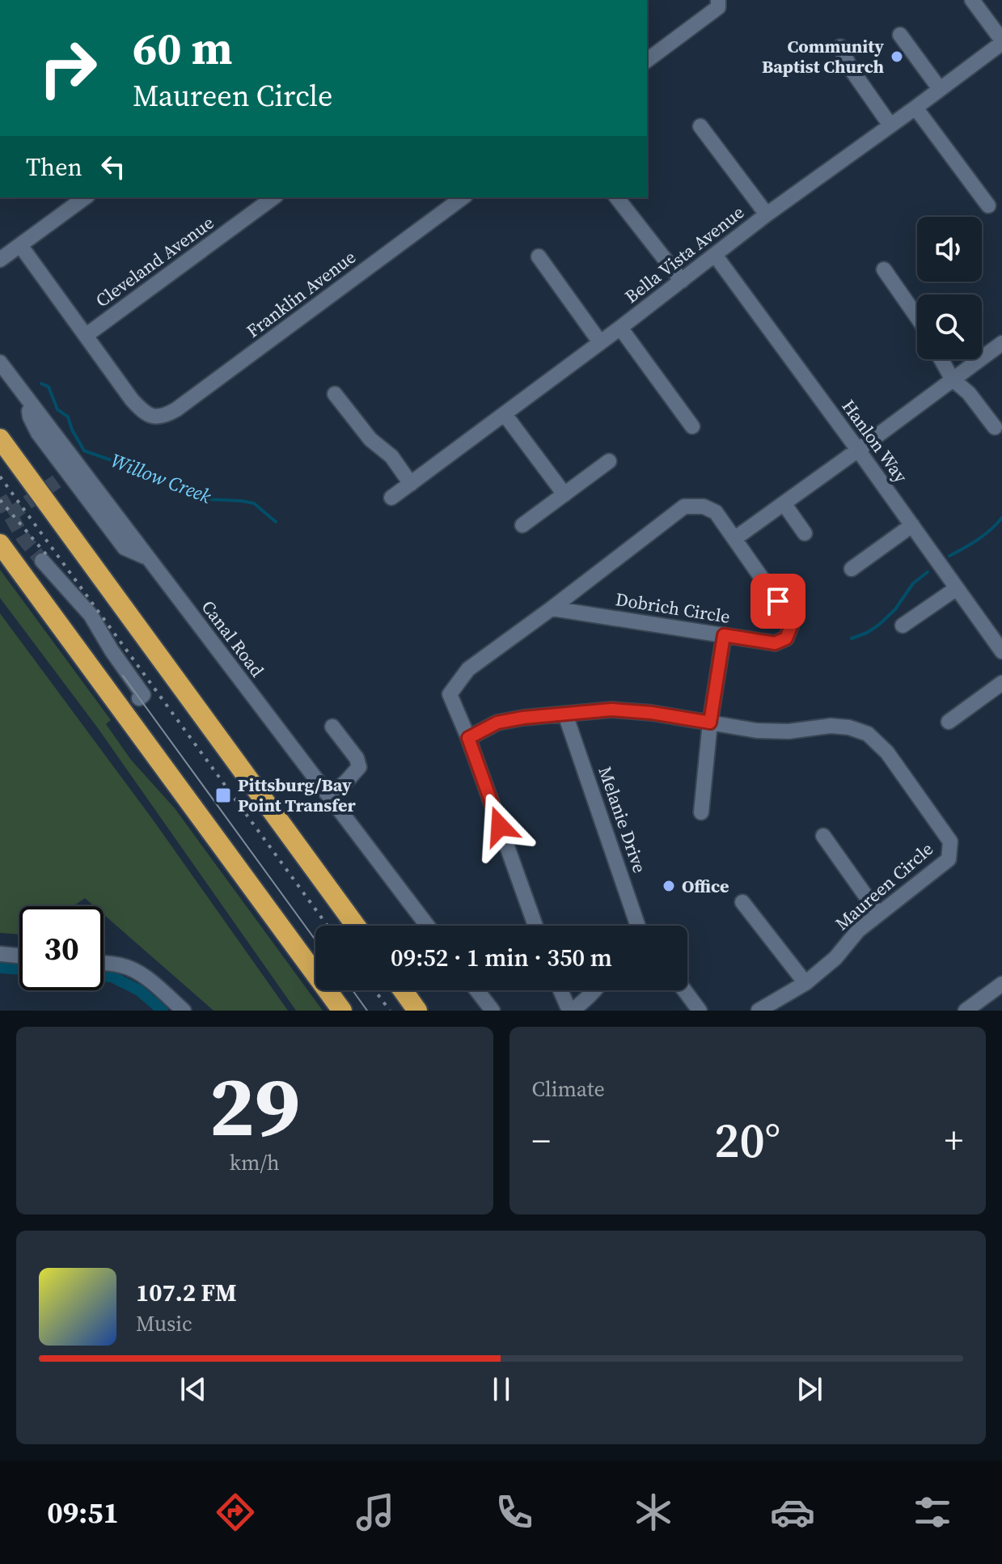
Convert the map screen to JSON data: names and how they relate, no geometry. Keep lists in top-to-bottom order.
{
  "streets": {
    "street": [
      "Bella Vista Avenue",
      "Cleveland Avenue",
      "Franklin Avenue",
      "Hanlon Way",
      "Dobrich Circle",
      "Canal Road",
      "Melanie Drive",
      "Maureen Circle"
    ]
  },
  "crossings": [
    ["Bella Vista Avenue", "Hanlon Way"],
    ["Cleveland Avenue", "Franklin Avenue"],
    ["Dobrich Circle", "Maureen Circle"],
    ["Melanie Drive", "Maureen Circle"]
  ],
  "water": ["Willow Creek"],
  "places": {
    "other": ["Community Baptist Church", "Office"],
    "transit": ["Pittsburg/Bay Point Transfer"]
  },
  "page": {
    "turn": ["60 m", "Maureen Circle"],
    "then": "Then",
    "limit": "30",
    "trip": "09:52 · 1 min · 350 m",
    "tile": [
      ["29", "km/h"],
      "Climate"
    ],
    "heat": ["−", "20°", "+"],
    "song": ["107.2 FM", "Music"],
    "tabs": "09:51"
  }
}
